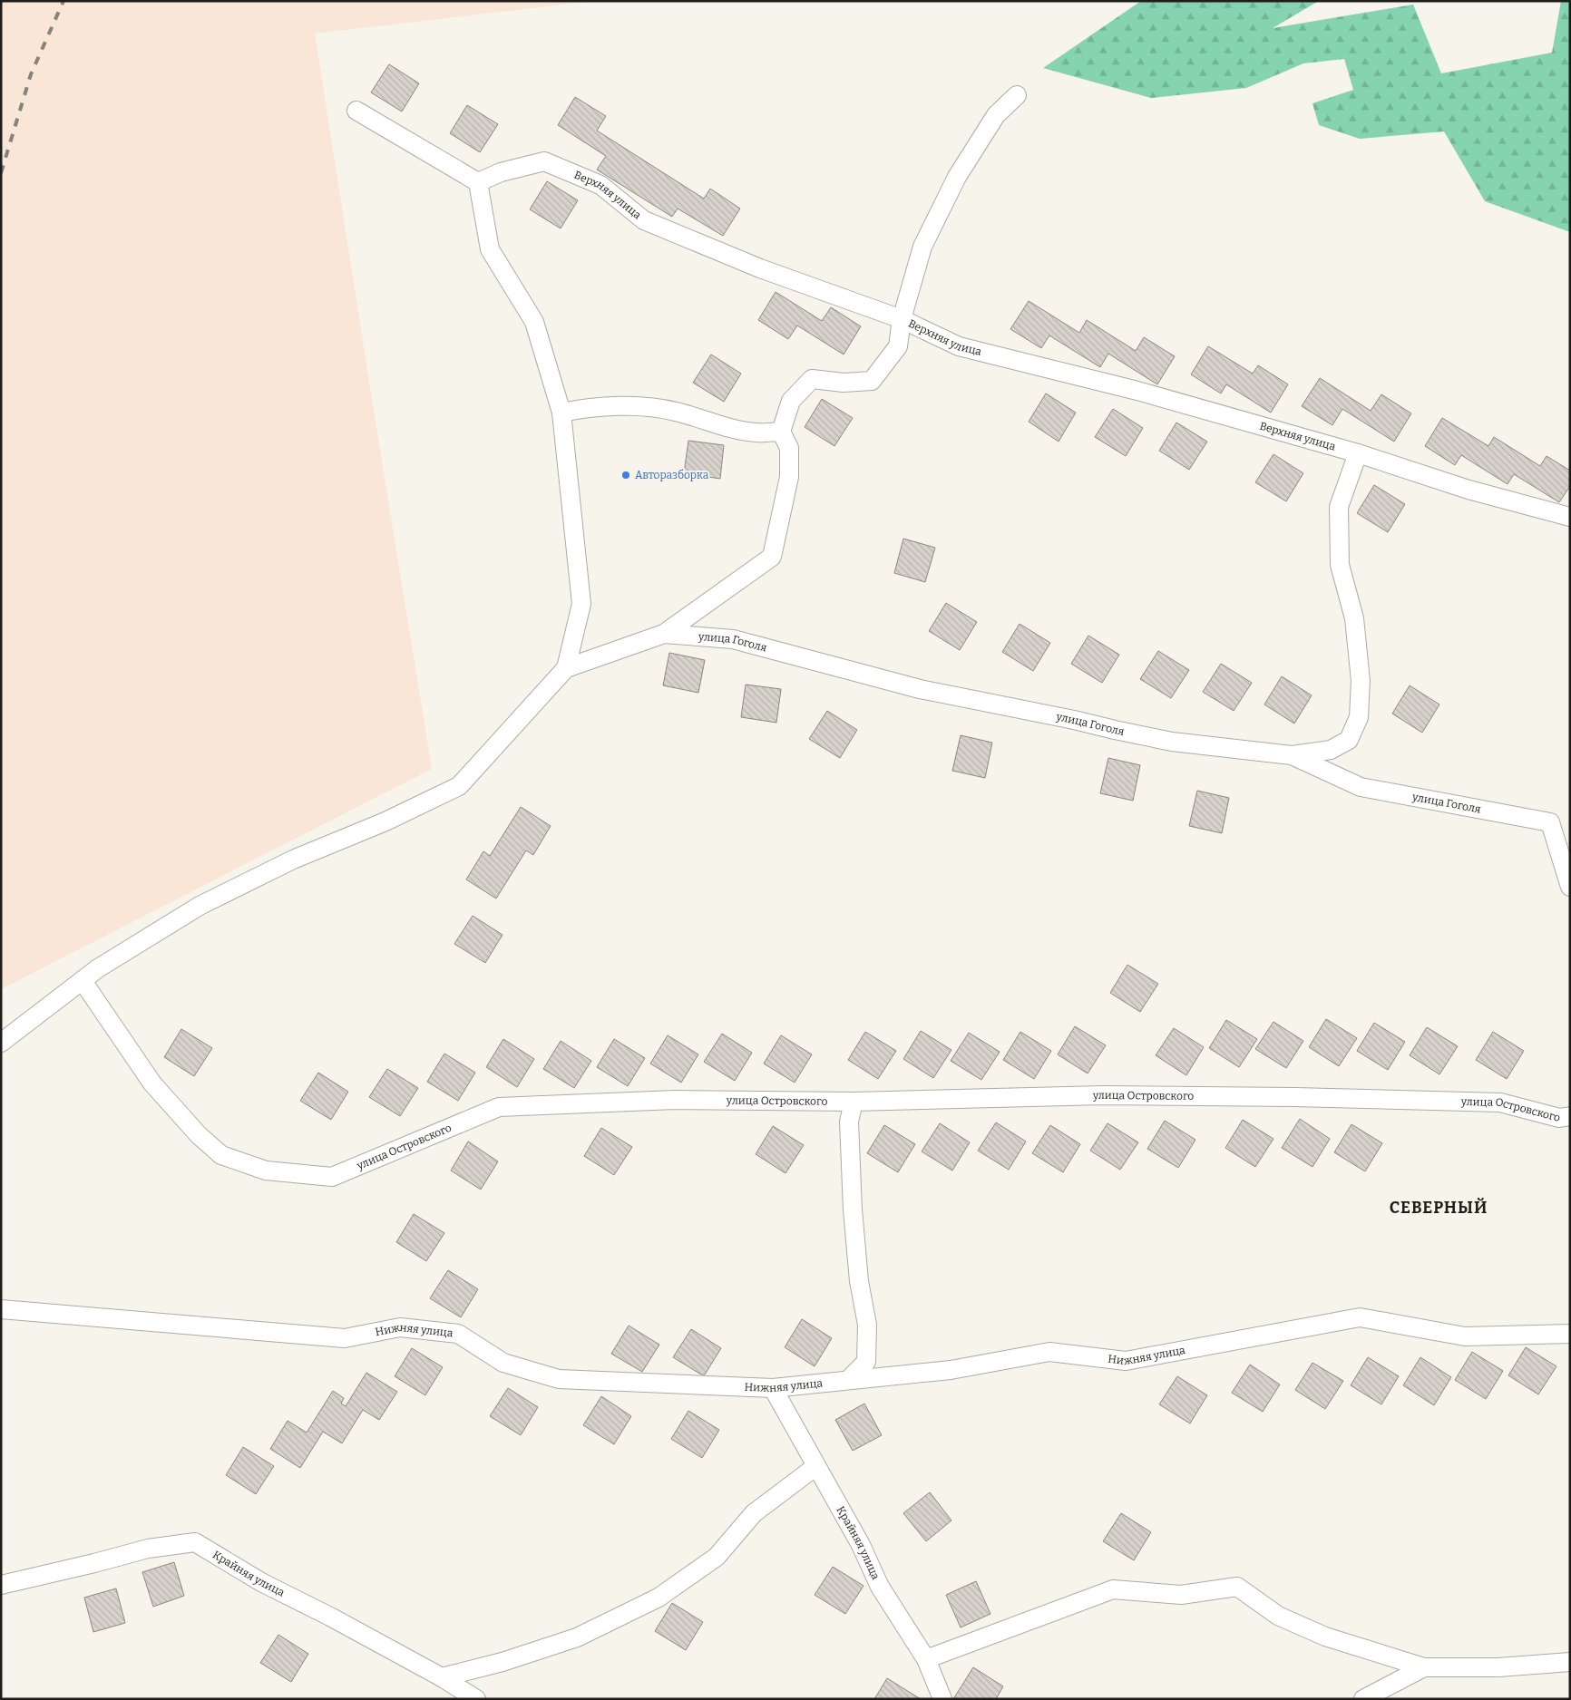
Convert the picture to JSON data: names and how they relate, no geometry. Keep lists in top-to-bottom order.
{
  "streets": {
    "street": [
      "Верхняя улица",
      "улица Гоголя",
      "улица Островского",
      "Нижняя улица",
      "Крайняя улица"
    ]
  },
  "crossings": [
    ["Нижняя улица", "Крайняя улица"]
  ],
  "districts": ["СЕВЕРНЫЙ"],
  "places": ["Авторазборка"]
}
